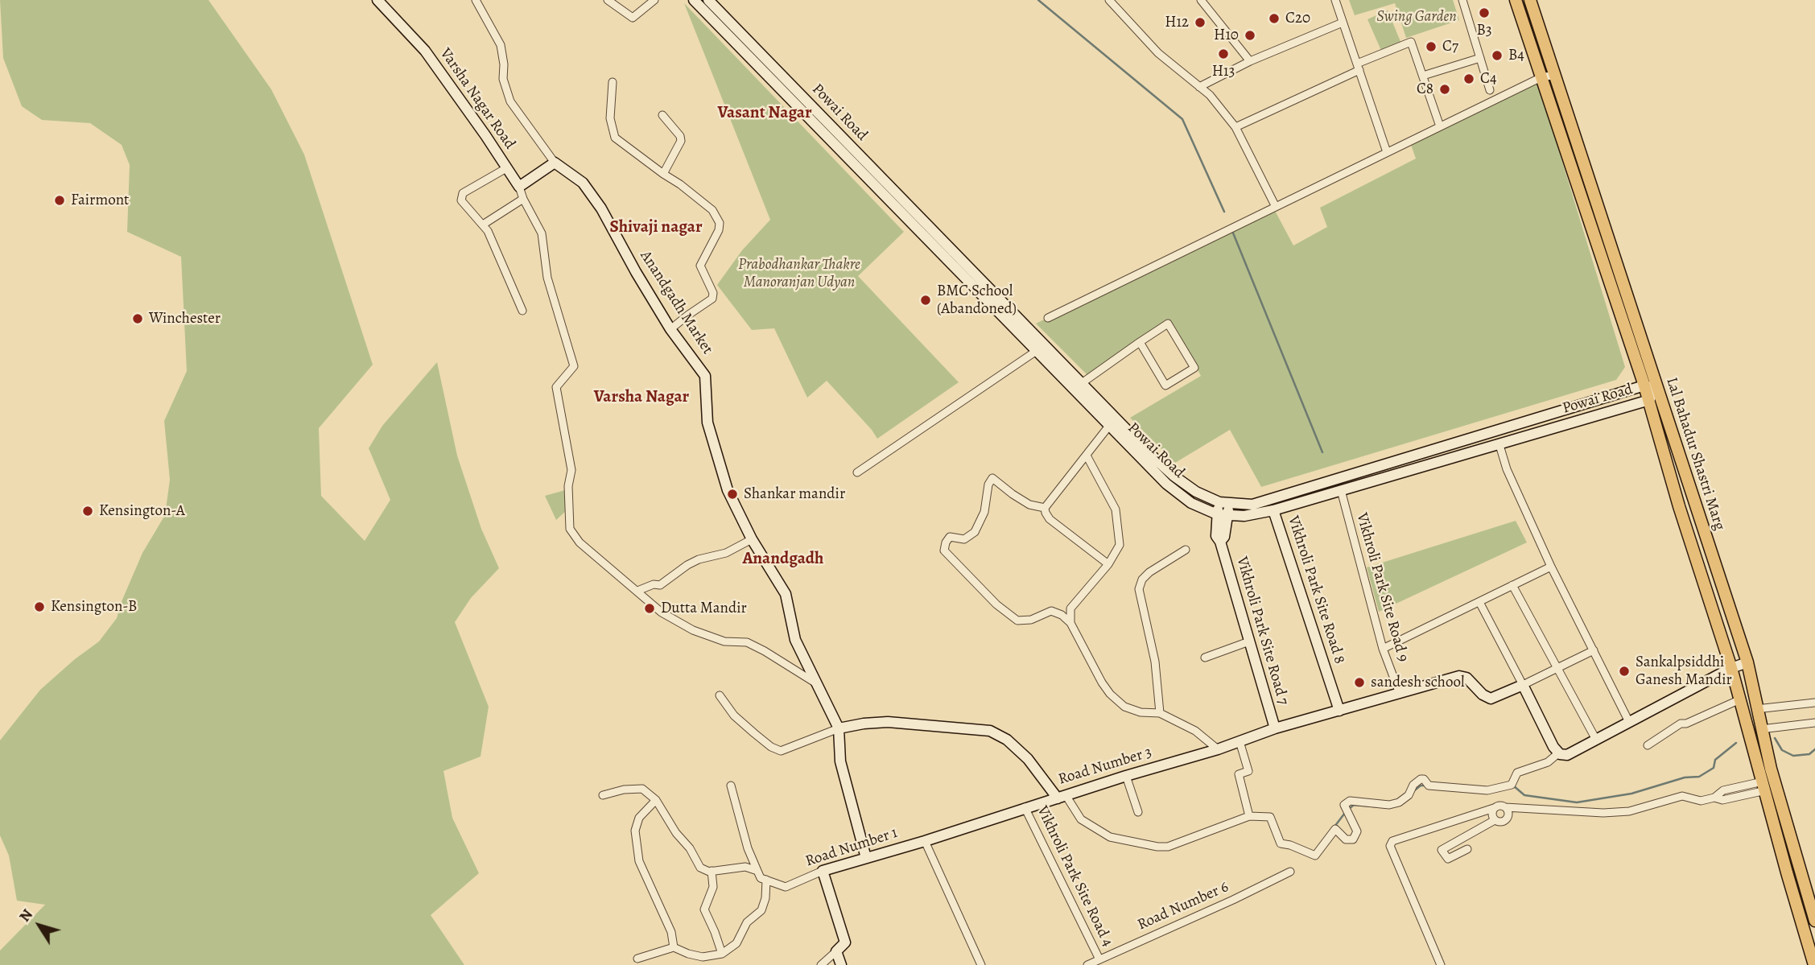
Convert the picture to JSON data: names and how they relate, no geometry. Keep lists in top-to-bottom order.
{
  "streets": {
    "main road": ["Lal Bahadur Shastri Marg"],
    "street": [
      "Varsha Nagar Road",
      "Powai Road",
      "Anandgadh Market",
      "Vikhroli Park Site Road 9",
      "Vikhroli Park Site Road 8",
      "Vikhroli Park Site Road 7",
      "Road Number 3",
      "Road Number 1",
      "Vikhroli Park Site Road 4",
      "Road Number 6"
    ]
  },
  "crossings": [
    ["Powai Road", "Lal Bahadur Shastri Marg"],
    ["Powai Road", "Vikhroli Park Site Road 9"],
    ["Powai Road", "Vikhroli Park Site Road 8"],
    ["Powai Road", "Vikhroli Park Site Road 7"],
    ["Anandgadh Market", "Road Number 3"],
    ["Anandgadh Market", "Road Number 1"],
    ["Vikhroli Park Site Road 9", "Road Number 3"],
    ["Vikhroli Park Site Road 8", "Road Number 3"],
    ["Vikhroli Park Site Road 7", "Road Number 3"],
    ["Road Number 3", "Road Number 1"],
    ["Road Number 1", "Vikhroli Park Site Road 4"],
    ["Vikhroli Park Site Road 4", "Road Number 6"]
  ],
  "districts": [
    "Vasant Nagar",
    "Shivaji nagar",
    "Varsha Nagar",
    "Anandgadh"
  ],
  "parks": ["Swing Garden", "Prabodhankar Thakre Manoranjan Udyan"],
  "places": [
    "B3",
    "C20",
    "H12",
    "H10",
    "C7",
    "H13",
    "B4",
    "C4",
    "C8",
    "Fairmont",
    "BMC School (Abandoned)",
    "Winchester",
    "Shankar mandir",
    "Kensington-A",
    "Kensington-B",
    "Dutta Mandir",
    "Sankalpsiddhi Ganesh Mandir",
    "sandesh school"
  ],
  "north": "top left"
}
